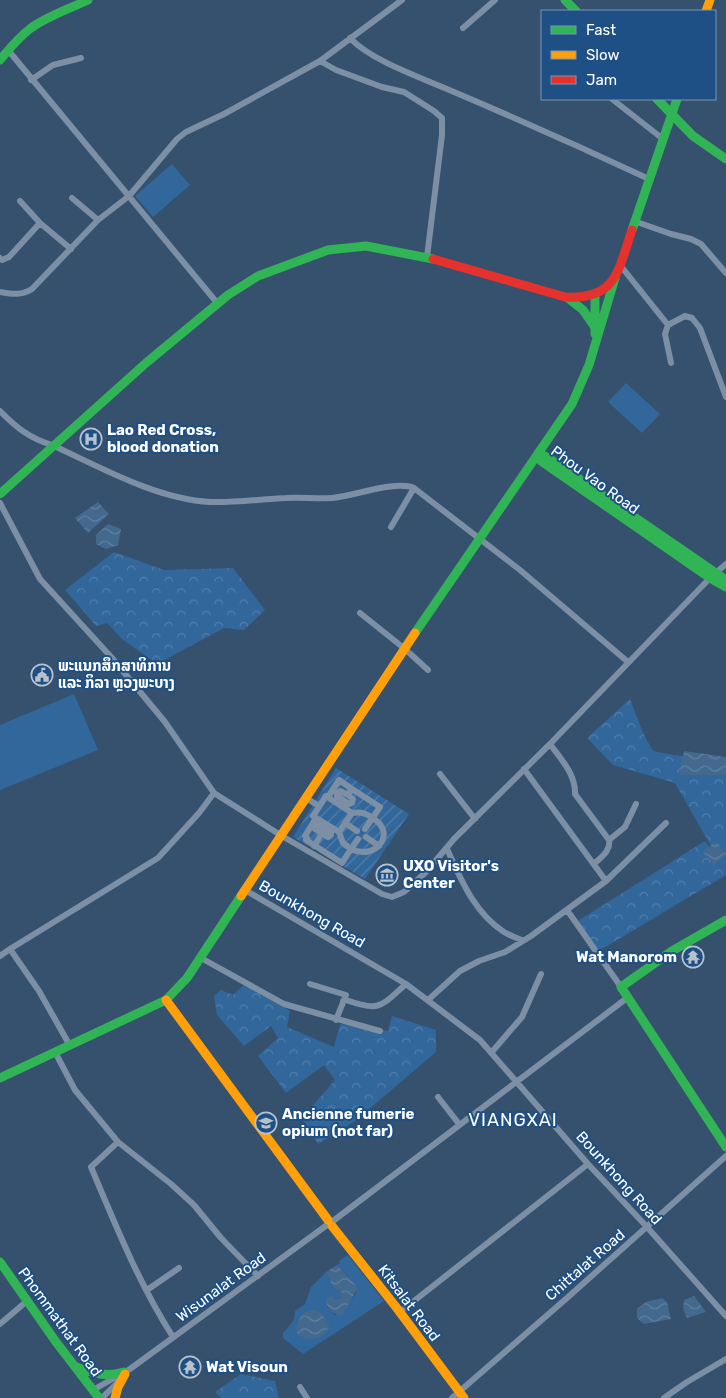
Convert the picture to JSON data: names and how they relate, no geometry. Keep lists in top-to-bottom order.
{
  "streets": {
    "street": [
      "Phou Vao Road",
      "Bounkhong Road",
      "Chittalat Road",
      "Wisunalat Road",
      "Kitsalat Road",
      "Phommathat Road"
    ]
  },
  "crossings": [
    ["Bounkhong Road", "Chittalat Road"],
    ["Bounkhong Road", "Wisunalat Road"],
    ["Chittalat Road", "Kitsalat Road"],
    ["Wisunalat Road", "Kitsalat Road"],
    ["Wisunalat Road", "Phommathat Road"]
  ],
  "districts": ["VIANGXAI"],
  "places": {
    "hospital": ["Lao Red Cross, blood donation"],
    "public building": ["ພະແນກສຶກສາທິການ ແລະ ກິລາ ຫຼວງພະບາງ"],
    "museum": ["UXO Visitor's Center"],
    "temple": ["Wat Manorom", "Wat Visoun"],
    "school or university": ["Ancienne fumerie opium (not far)"]
  },
  "legend": ["Fast", "Slow", "Jam"]
}
